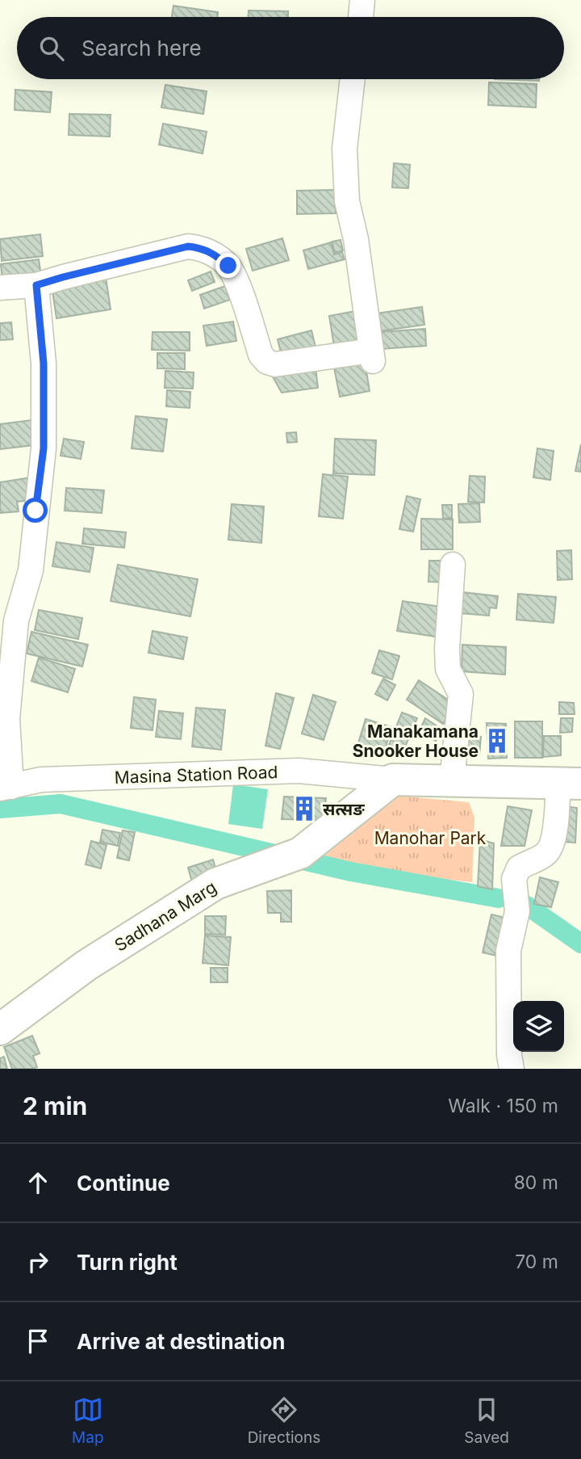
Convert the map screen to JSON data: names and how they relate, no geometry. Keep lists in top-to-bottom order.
{
  "streets": {
    "main road": ["Sadhana Marg"],
    "street": ["Masina Station Road"]
  },
  "crossings": [
    ["Masina Station Road", "Sadhana Marg"]
  ],
  "parks": ["Manohar Park"],
  "places": {
    "building": ["Manakamana Snooker House", "सत्सङ"]
  },
  "page": {
    "search": "Search here",
    "heading": ["2 min", "Walk · 150 m"],
    "list": [
      ["Continue", "80 m"],
      ["Turn right", "70 m"],
      "Arrive at destination"
    ],
    "nav": ["Map", "Directions", "Saved"]
  }
}
